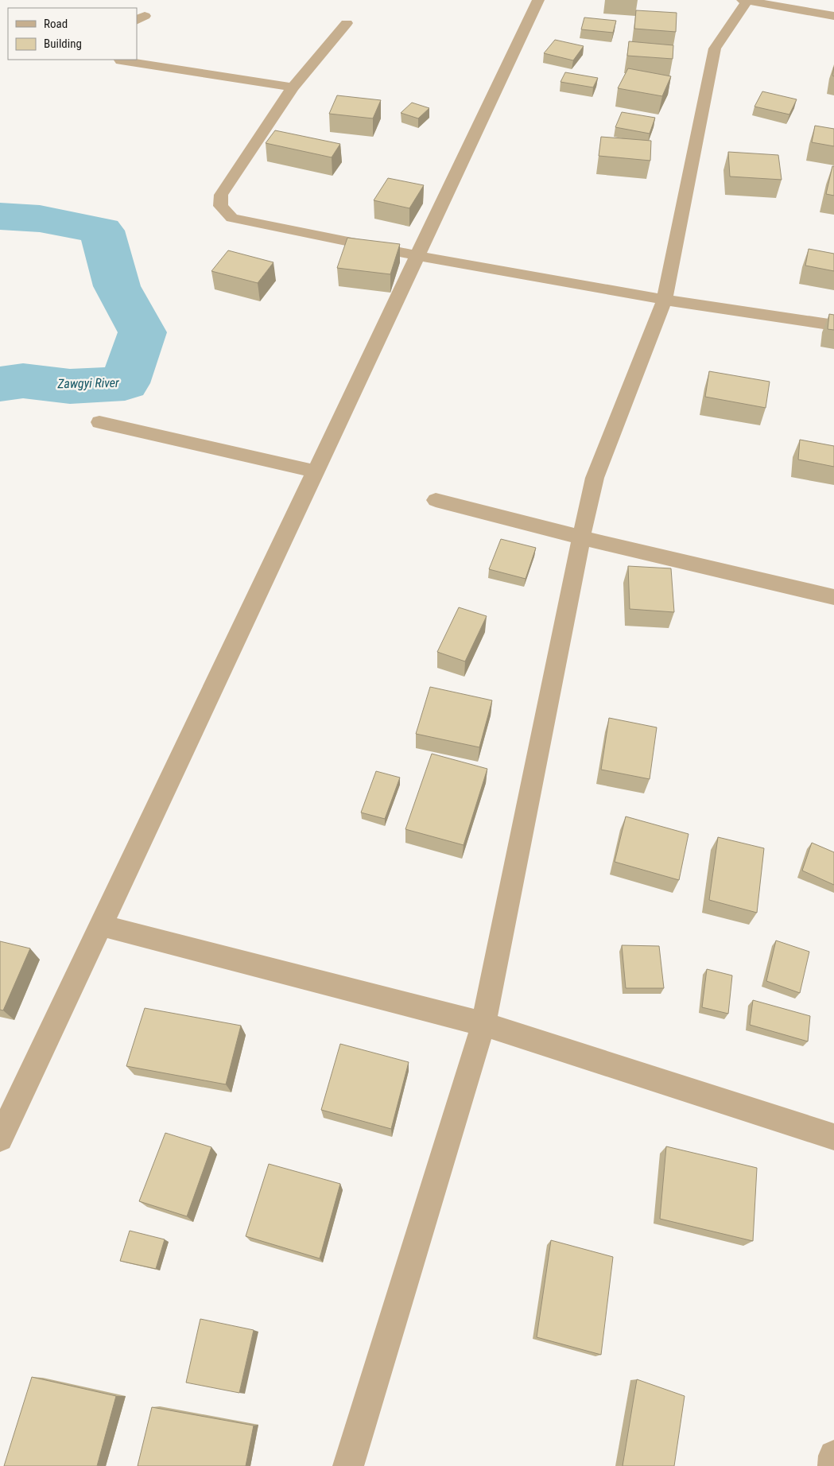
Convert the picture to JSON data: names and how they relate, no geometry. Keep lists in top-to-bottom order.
{
  "water": ["Zawgyi River"],
  "legend": ["Road", "Building"]
}
